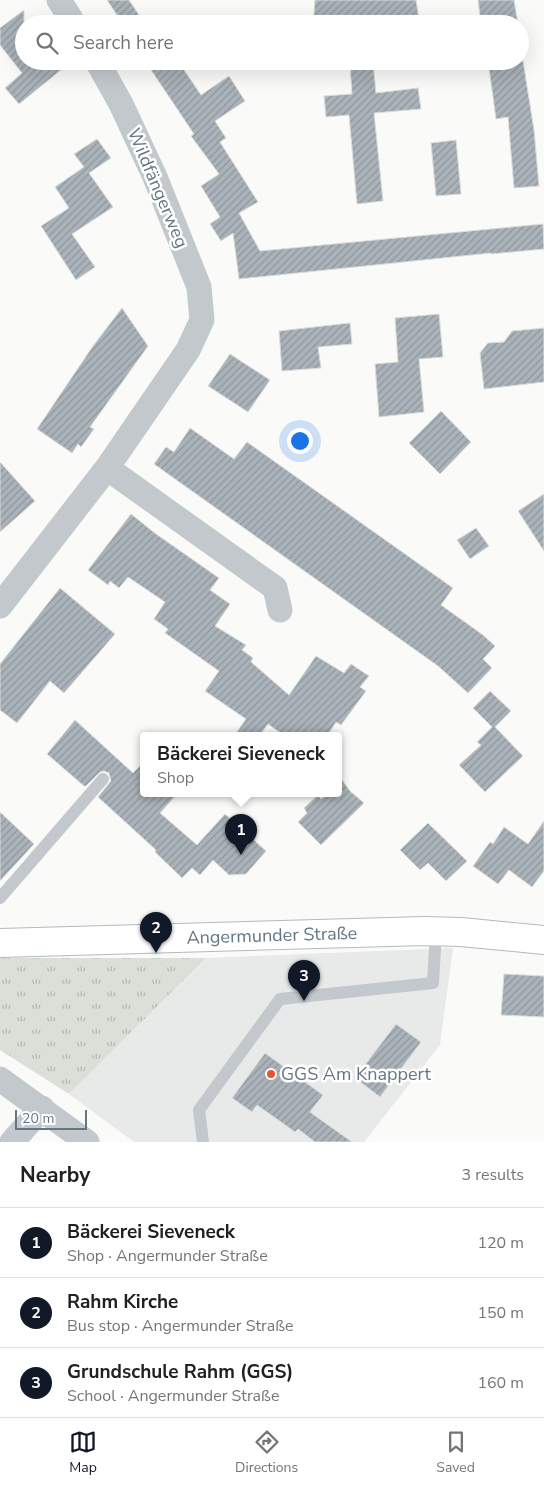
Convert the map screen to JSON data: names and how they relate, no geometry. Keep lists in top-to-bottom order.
{
  "streets": {
    "main road": ["Angermunder Straße"],
    "street": ["Wildfängerweg"]
  },
  "places": ["GGS Am Knappert"],
  "scale_bar": "20 m",
  "page": {
    "search": "Search here",
    "popup": ["Bäckerei Sieveneck", "Shop"],
    "pins": ["1", "2", "3"],
    "scale": "20 m",
    "heading": ["Nearby", "3 results"],
    "list": [
      {
        "mark": "1",
        "name": "Bäckerei Sieveneck",
        "note": "Shop · Angermunder Straße",
        "value": "120 m"
      },
      {
        "mark": "2",
        "name": "Rahm Kirche",
        "note": "Bus stop · Angermunder Straße",
        "value": "150 m"
      },
      {
        "mark": "3",
        "name": "Grundschule Rahm (GGS)",
        "note": "School · Angermunder Straße",
        "value": "160 m"
      }
    ],
    "nav": ["Map", "Directions", "Saved"]
  }
}
